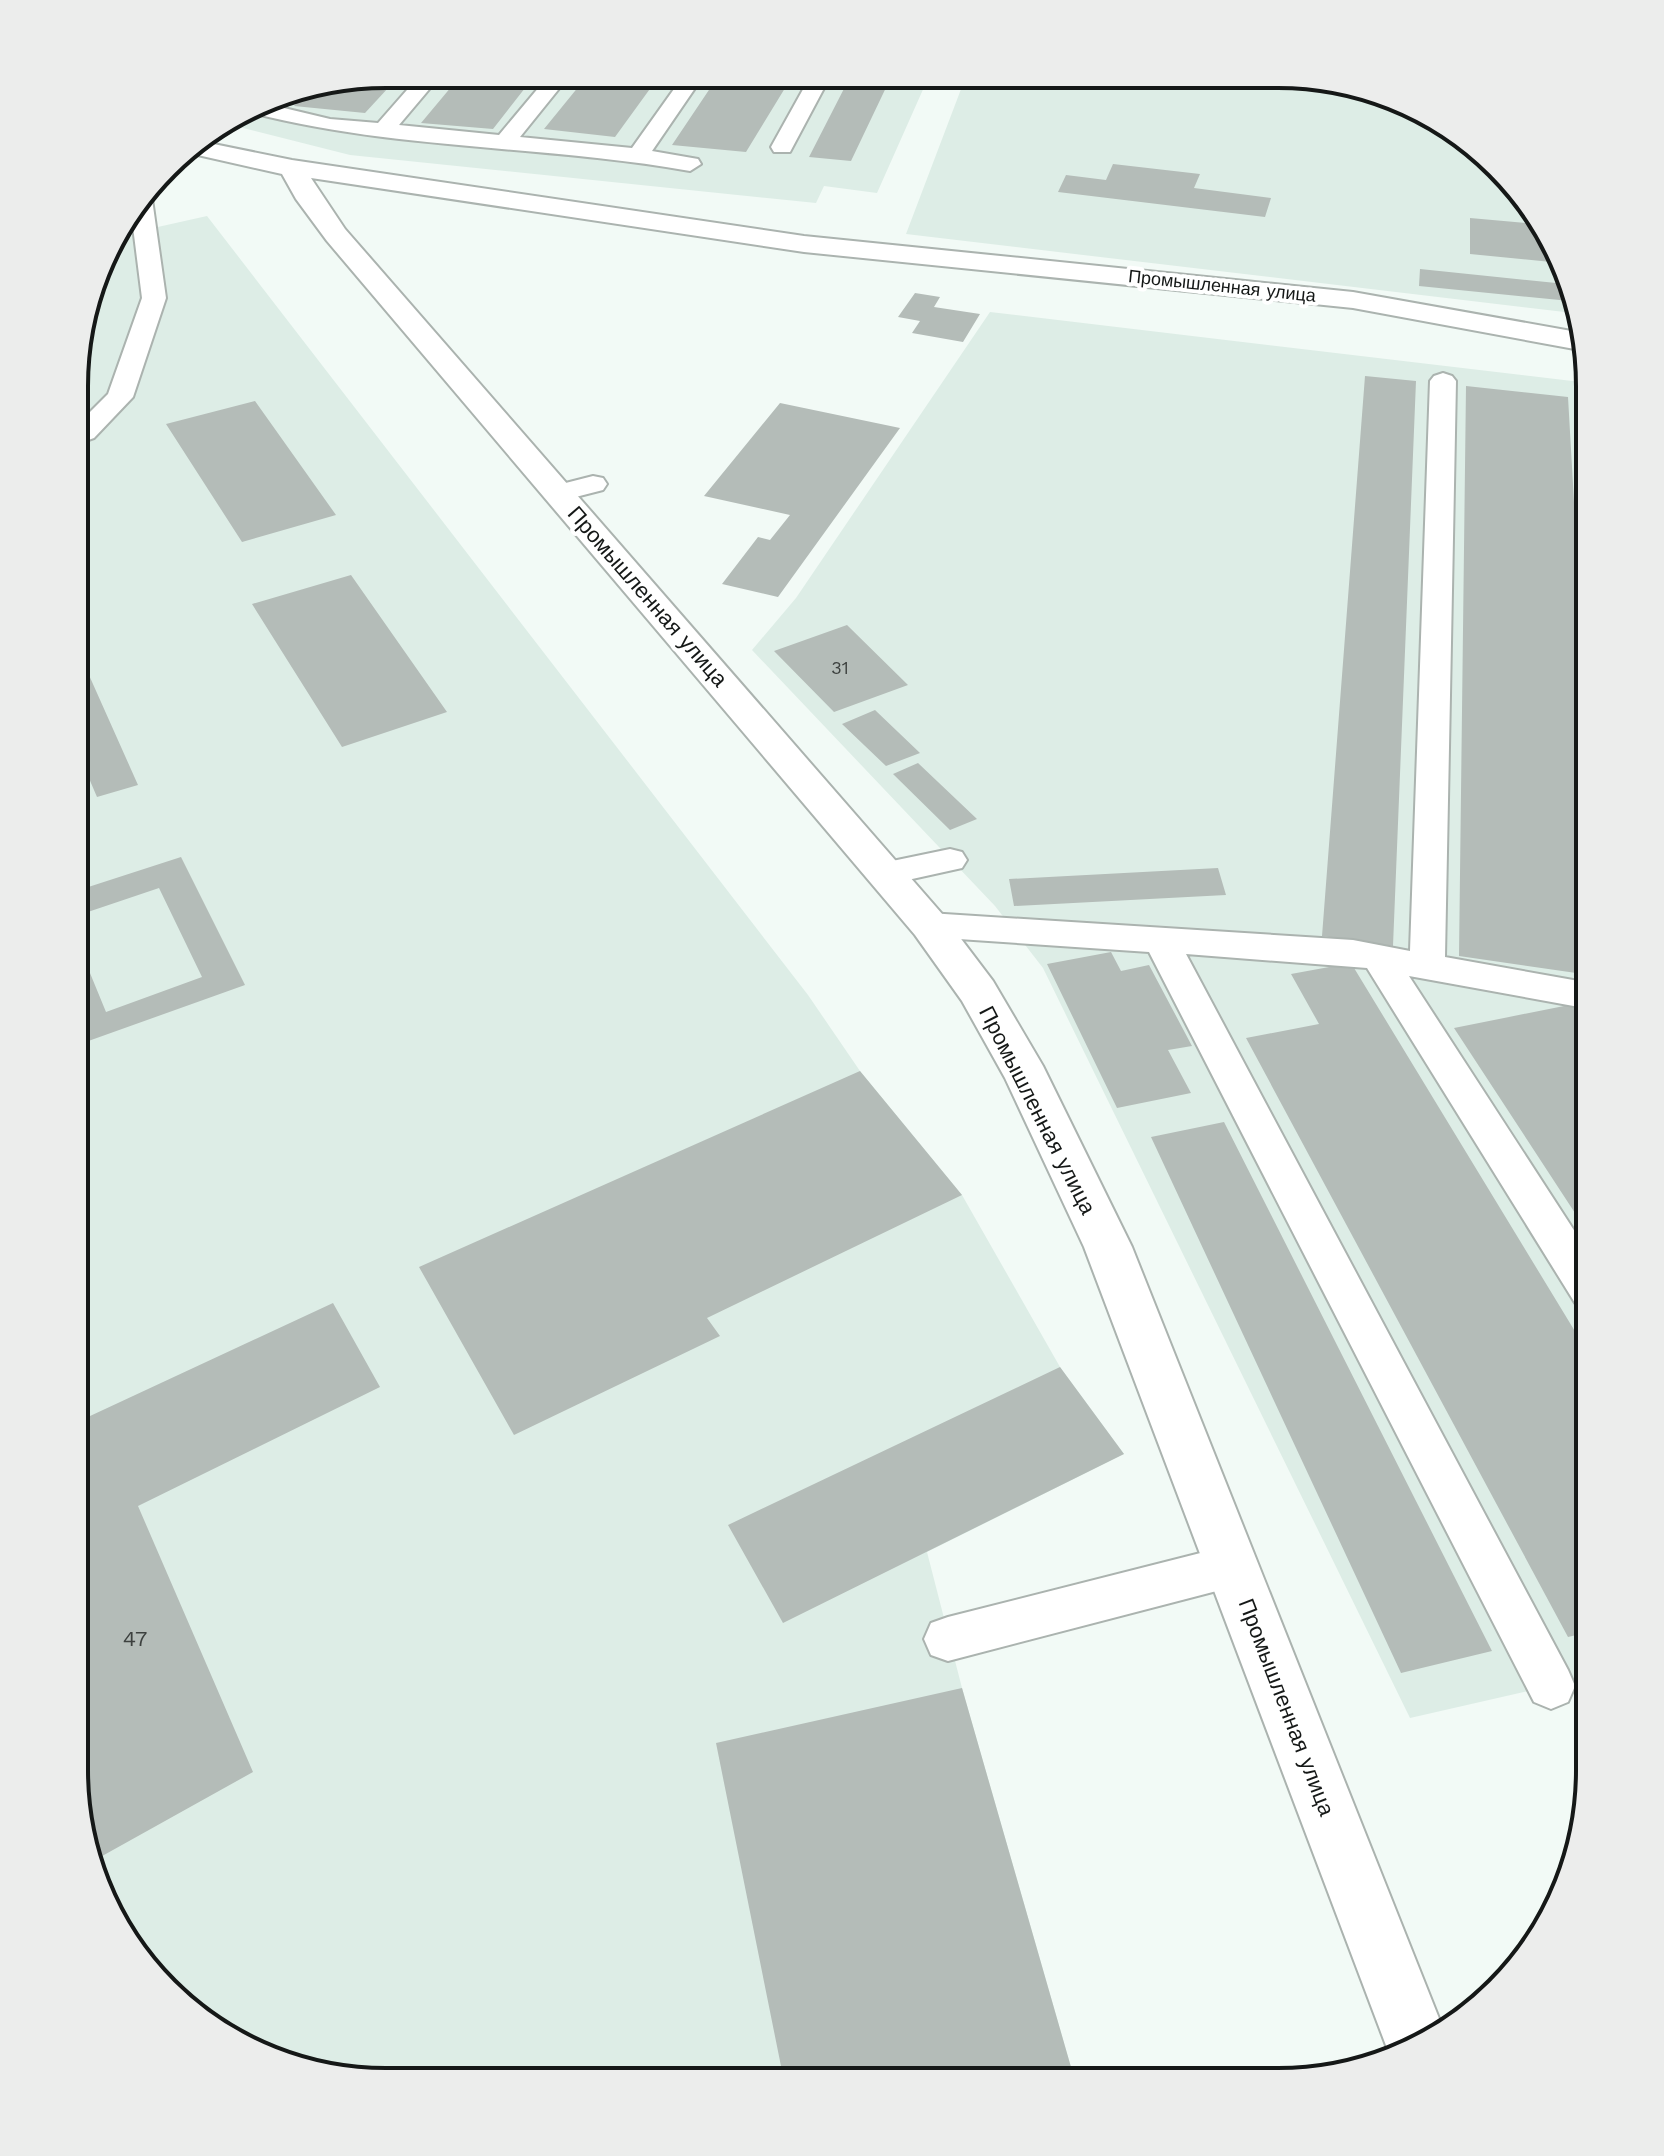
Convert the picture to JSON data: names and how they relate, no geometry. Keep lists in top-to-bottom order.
{
  "streets": {
    "street": ["Промышленная улица"]
  },
  "house_numbers": ["31", "47"]
}
